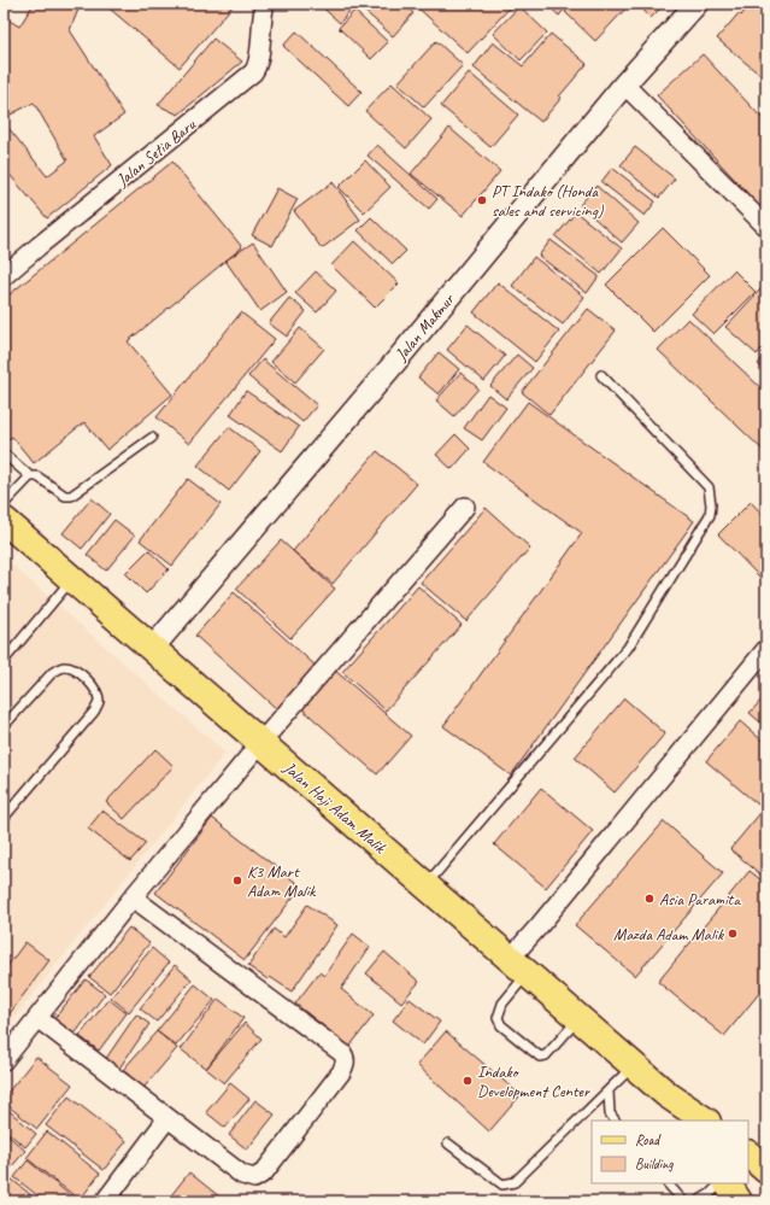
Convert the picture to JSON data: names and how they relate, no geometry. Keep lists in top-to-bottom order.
{
  "streets": {
    "main road": ["Jalan Haji Adam Malik"],
    "street": ["Jalan Setia Baru", "Jalan Makmur"]
  },
  "crossings": [
    ["Jalan Makmur", "Jalan Haji Adam Malik"]
  ],
  "places": [
    "PT Indako (Honda sales and servicing)",
    "K3 Mart Adam Malik",
    "Asia Paramita",
    "Mazda Adam Malik",
    "Indako Development Center"
  ],
  "legend": ["Road", "Building"]
}
